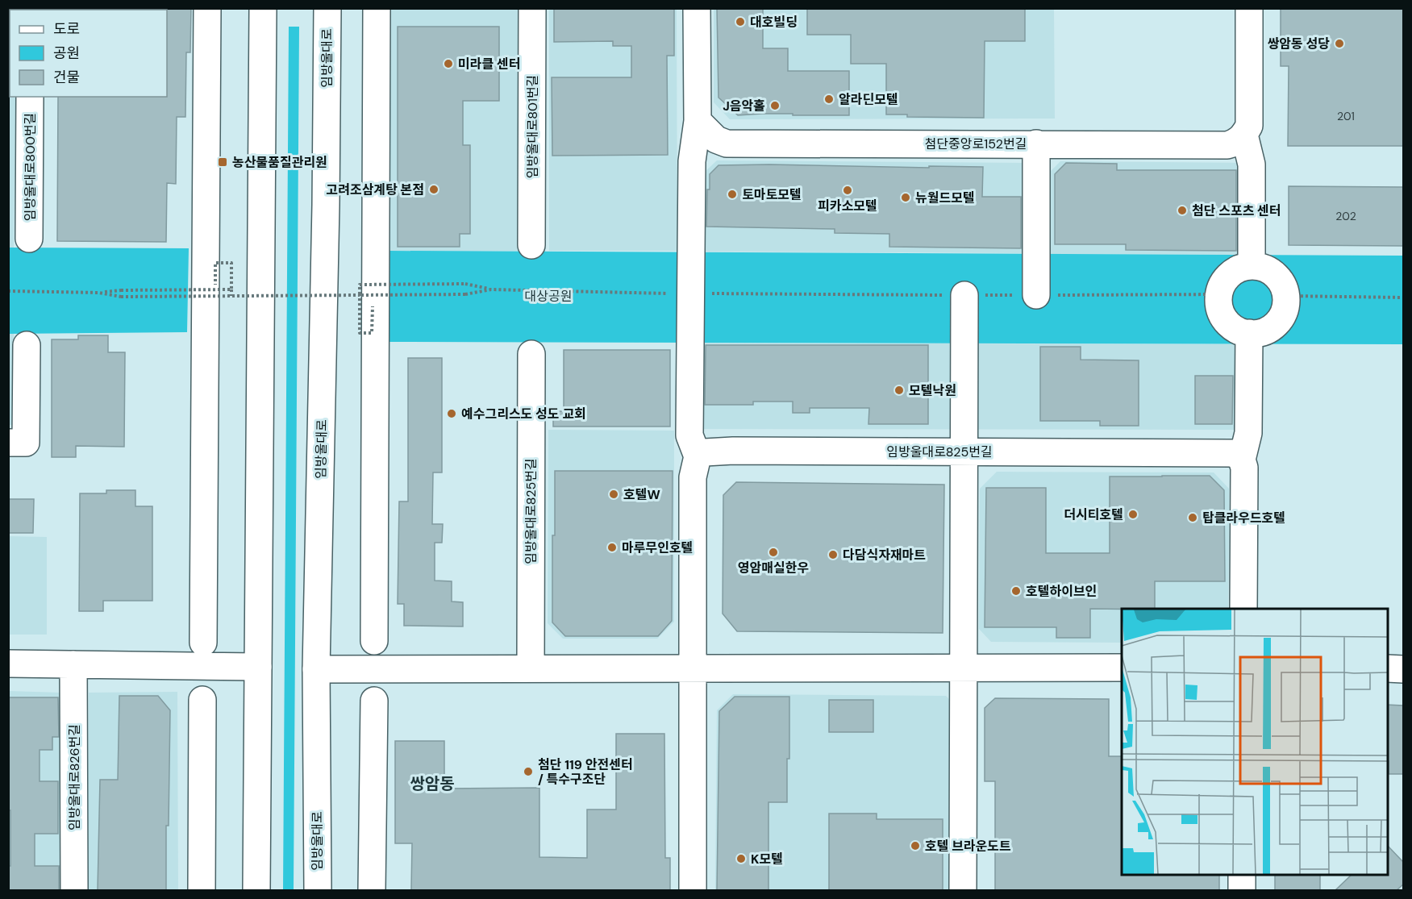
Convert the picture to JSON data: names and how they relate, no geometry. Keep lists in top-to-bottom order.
{
  "streets": {
    "street": [
      "임방울대로",
      "임방울대로801번길",
      "첨단중앙로152번길",
      "임방울대로800번길",
      "임방울대로825번길",
      "임방울대로826번길"
    ]
  },
  "districts": ["쌍암동"],
  "parks": ["대상공원"],
  "places": {
    "other": [
      "대호빌딩",
      "쌍암동 성당",
      "미라클 센터",
      "알라딘모텔",
      "J음악홀",
      "고려조삼계탕 본점",
      "피카소모텔",
      "토마토모텔",
      "뉴월드모텔",
      "첨단 스포츠 센터",
      "모텔낙원",
      "예수그리스도 성도 교회",
      "호텔W",
      "더시티호텔",
      "탑클라우드호텔",
      "마루무인호텔",
      "영암매실한우",
      "다담식자재마트",
      "호텔하이브인",
      "첨단 119 안전센터 / 특수구조단",
      "호텔 브라운도트",
      "K모텔"
    ],
    "transit": ["농산물품질관리원"]
  },
  "house_numbers": ["201", "202"],
  "legend": ["도로", "공원", "건물"]
}
